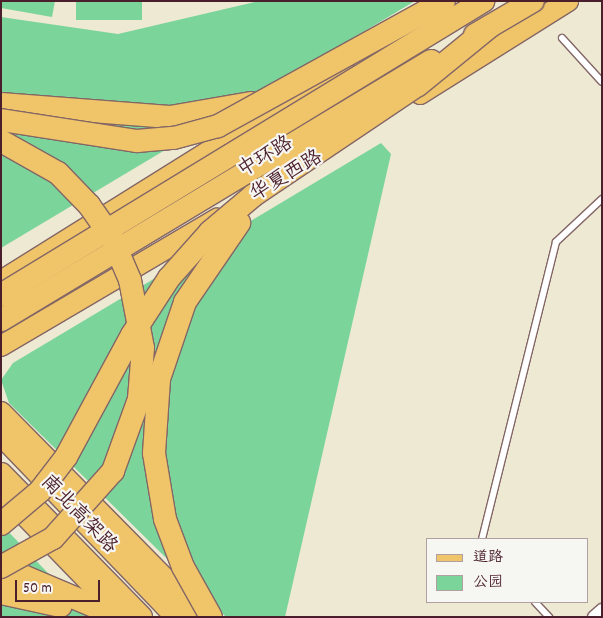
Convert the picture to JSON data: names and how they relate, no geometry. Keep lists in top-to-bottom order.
{
  "streets": {
    "highway": ["中环路", "南北高架路"],
    "main road": ["华夏西路"]
  },
  "legend": ["道路", "公园"],
  "scale_bar": "50 m"
}
